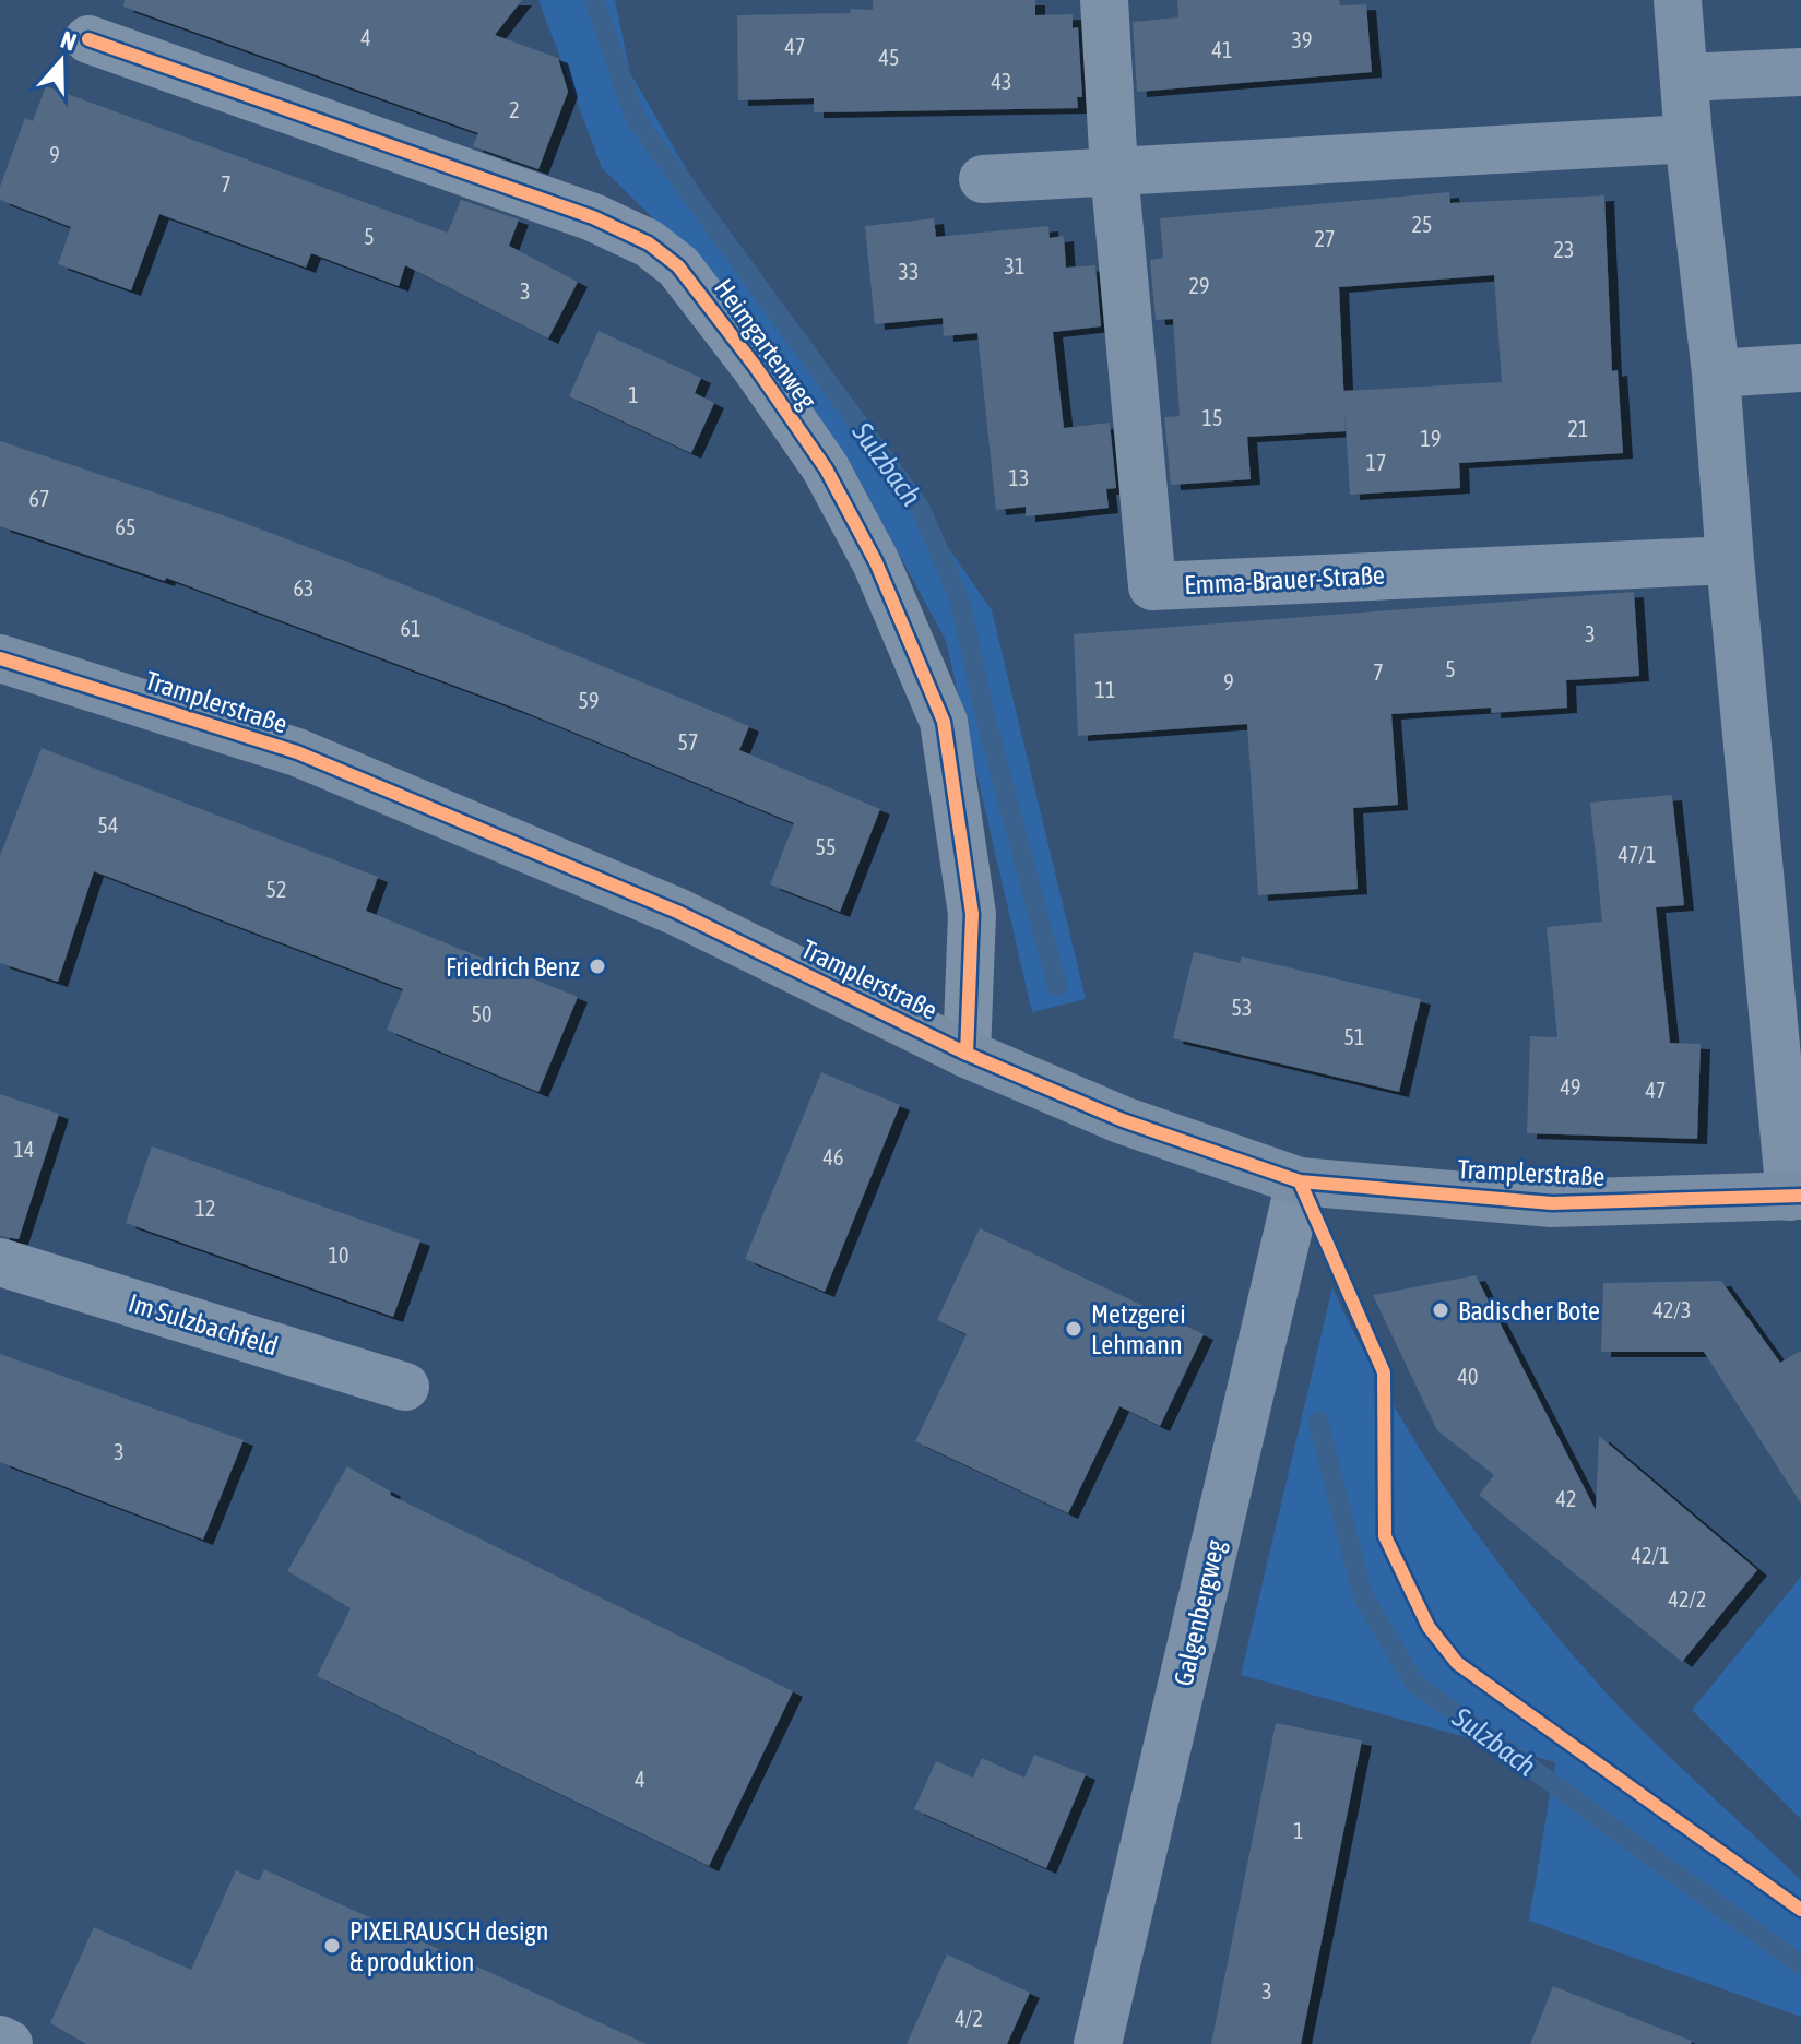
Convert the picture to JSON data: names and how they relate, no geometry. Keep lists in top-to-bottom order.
{
  "streets": {
    "street": [
      "Heimgartenweg",
      "Emma-Brauer-Straße",
      "Tramplerstraße",
      "Im Sulzbachfeld",
      "Galgenbergweg"
    ]
  },
  "crossings": [
    ["Heimgartenweg", "Tramplerstraße"],
    ["Tramplerstraße", "Galgenbergweg"]
  ],
  "water": ["Sulzbach"],
  "places": [
    "Friedrich Benz",
    "Badischer Bote",
    "Metzgerei Lehmann",
    "PIXELRAUSCH design & produktion"
  ],
  "house_numbers": [
    "4",
    "39",
    "47",
    "41",
    "45",
    "43",
    "2",
    "9",
    "7",
    "25",
    "5",
    "27",
    "23",
    "31",
    "33",
    "29",
    "3",
    "1",
    "15",
    "21",
    "19",
    "17",
    "13",
    "67",
    "65",
    "63",
    "61",
    "3",
    "5",
    "7",
    "9",
    "11",
    "59",
    "57",
    "54",
    "55",
    "47/1",
    "52",
    "53",
    "50",
    "51",
    "49",
    "47",
    "14",
    "46",
    "12",
    "10",
    "42/3",
    "40",
    "3",
    "42",
    "42/1",
    "42/2",
    "4",
    "1",
    "3",
    "4/2"
  ],
  "north": "top"
}
